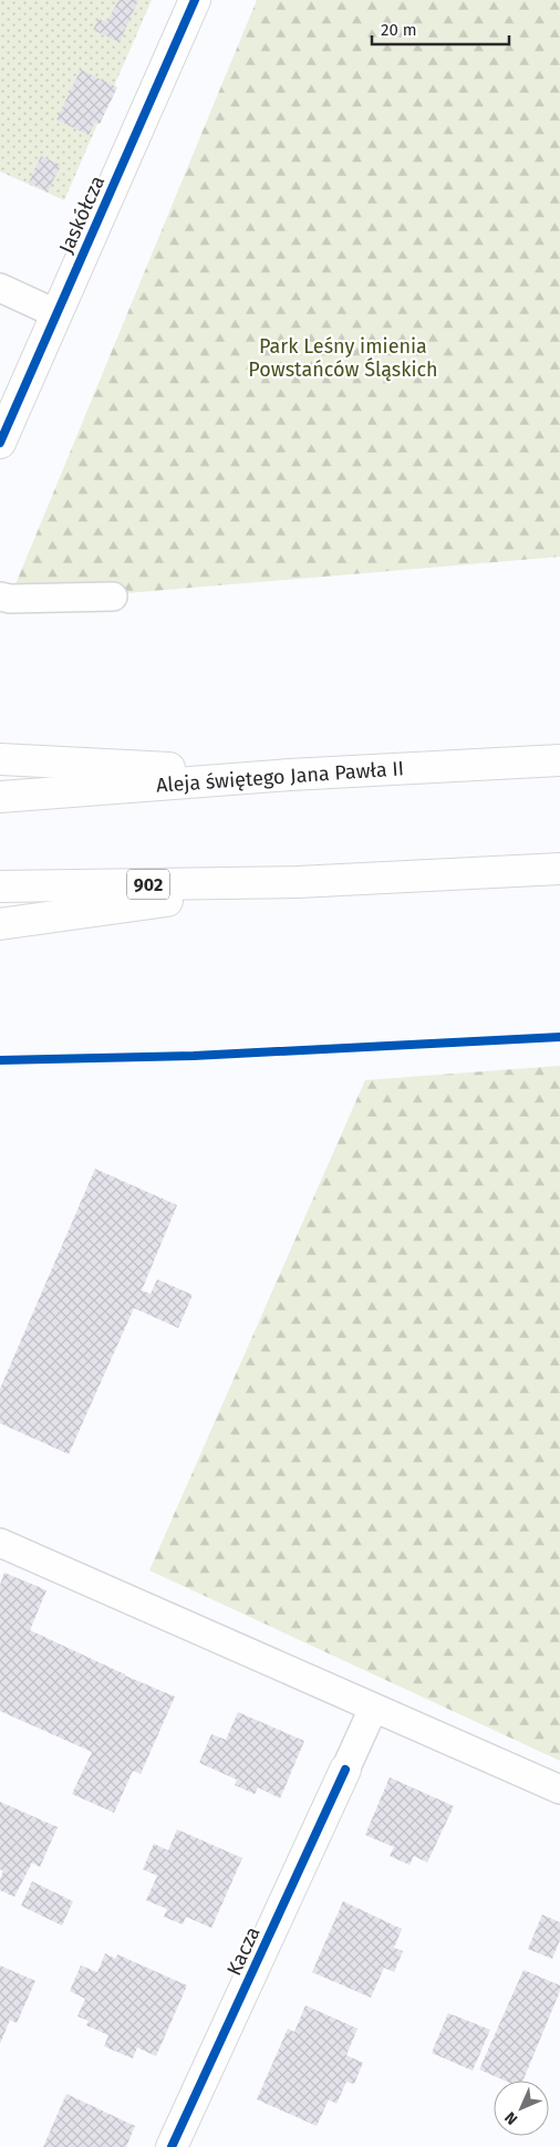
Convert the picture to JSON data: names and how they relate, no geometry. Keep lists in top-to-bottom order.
{
  "streets": {
    "main road": [
      "Jaskółcza",
      "Aleja świętego Jana Pawła II",
      "902",
      "Kacza"
    ]
  },
  "parks": ["Park Leśny imienia Powstańców Śląskich"],
  "scale_bar": "20 m",
  "north": "bottom left"
}
